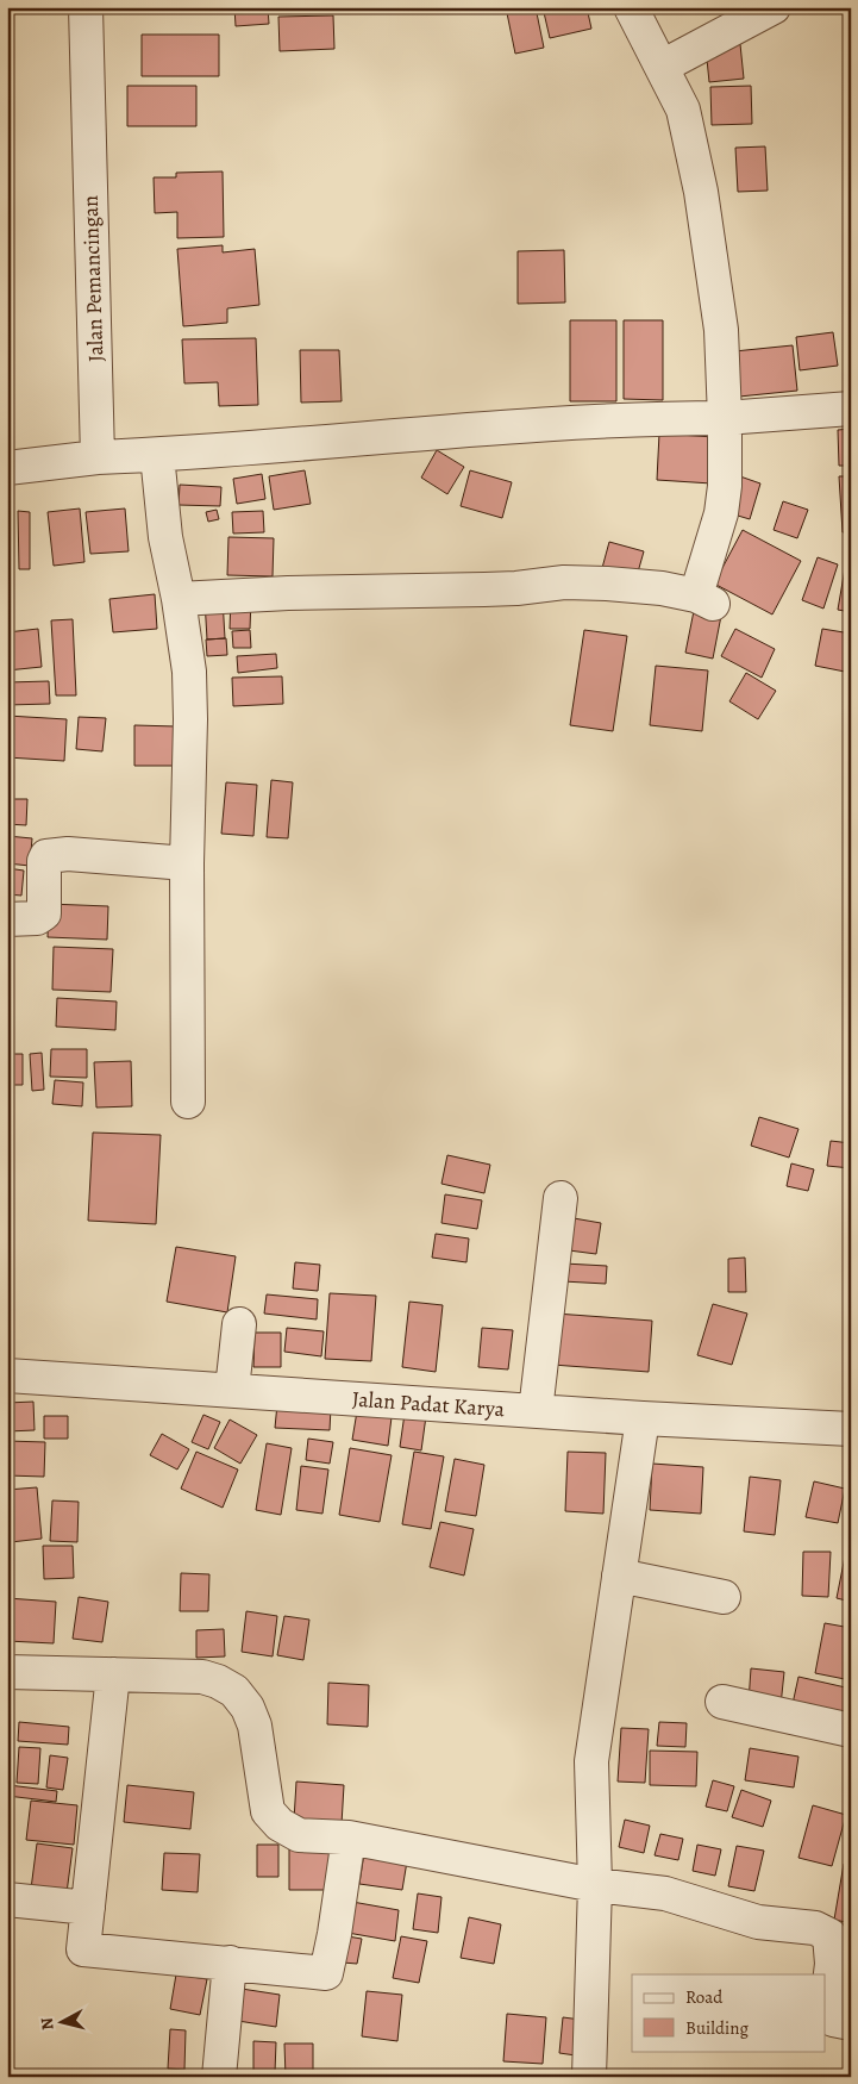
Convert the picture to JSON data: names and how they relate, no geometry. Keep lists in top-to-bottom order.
{
  "streets": {
    "street": ["Jalan Pemancingan", "Jalan Padat Karya"]
  },
  "legend": ["Road", "Building"],
  "north": "left"
}
